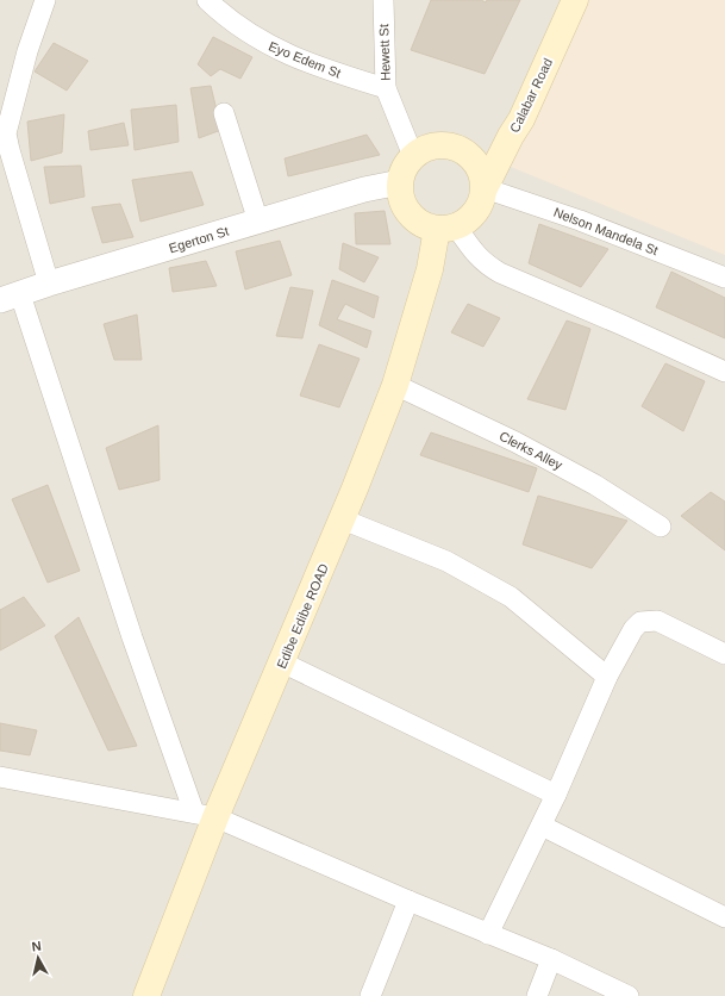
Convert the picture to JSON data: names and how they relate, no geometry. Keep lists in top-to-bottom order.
{
  "streets": {
    "main road": ["Calabar Road", "Edibe Edibe ROAD"],
    "street": [
      "Hewett St",
      "Eyo Edem St",
      "Nelson Mandela St",
      "Egerton St",
      "Clerks Alley"
    ]
  },
  "crossings": [
    ["Hewett St", "Eyo Edem St"],
    ["Hewett St", "Calabar Road"],
    ["Hewett St", "Nelson Mandela St"],
    ["Hewett St", "Egerton St"],
    ["Hewett St", "Edibe Edibe ROAD"],
    ["Calabar Road", "Nelson Mandela St"],
    ["Calabar Road", "Egerton St"],
    ["Calabar Road", "Edibe Edibe ROAD"],
    ["Nelson Mandela St", "Egerton St"],
    ["Nelson Mandela St", "Edibe Edibe ROAD"],
    ["Egerton St", "Edibe Edibe ROAD"],
    ["Clerks Alley", "Edibe Edibe ROAD"]
  ],
  "north": "top"
}
